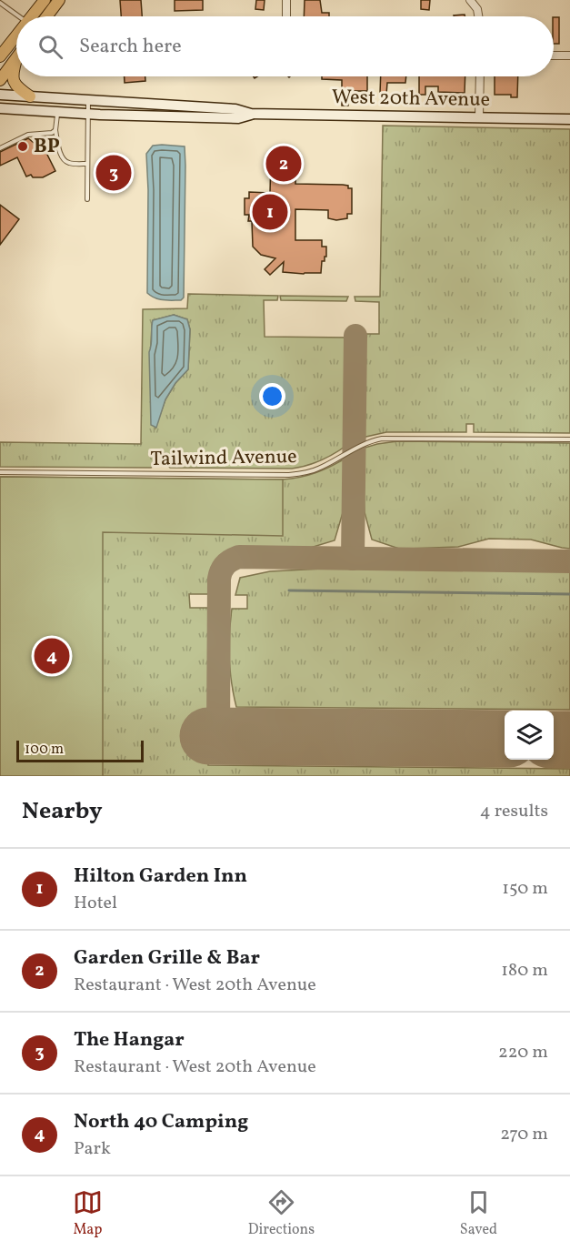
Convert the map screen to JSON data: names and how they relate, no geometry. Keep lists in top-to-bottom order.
{
  "streets": {
    "main road": ["West 20th Avenue"],
    "lane": ["Tailwind Avenue"]
  },
  "places": ["BP"],
  "scale_bar": "100 m",
  "page": {
    "search": "Search here",
    "pins": [
      "2",
      "3",
      "1",
      "4"
    ],
    "scale": "100 m",
    "heading": ["Nearby", "4 results"],
    "list": [
      {
        "mark": "1",
        "name": "Hilton Garden Inn",
        "note": "Hotel",
        "value": "150 m"
      },
      {
        "mark": "2",
        "name": "Garden Grille & Bar",
        "note": "Restaurant · West 20th Avenue",
        "value": "180 m"
      },
      {
        "mark": "3",
        "name": "The Hangar",
        "note": "Restaurant · West 20th Avenue",
        "value": "220 m"
      },
      {
        "mark": "4",
        "name": "North 40 Camping",
        "note": "Park",
        "value": "270 m"
      }
    ],
    "nav": ["Map", "Directions", "Saved"]
  }
}
